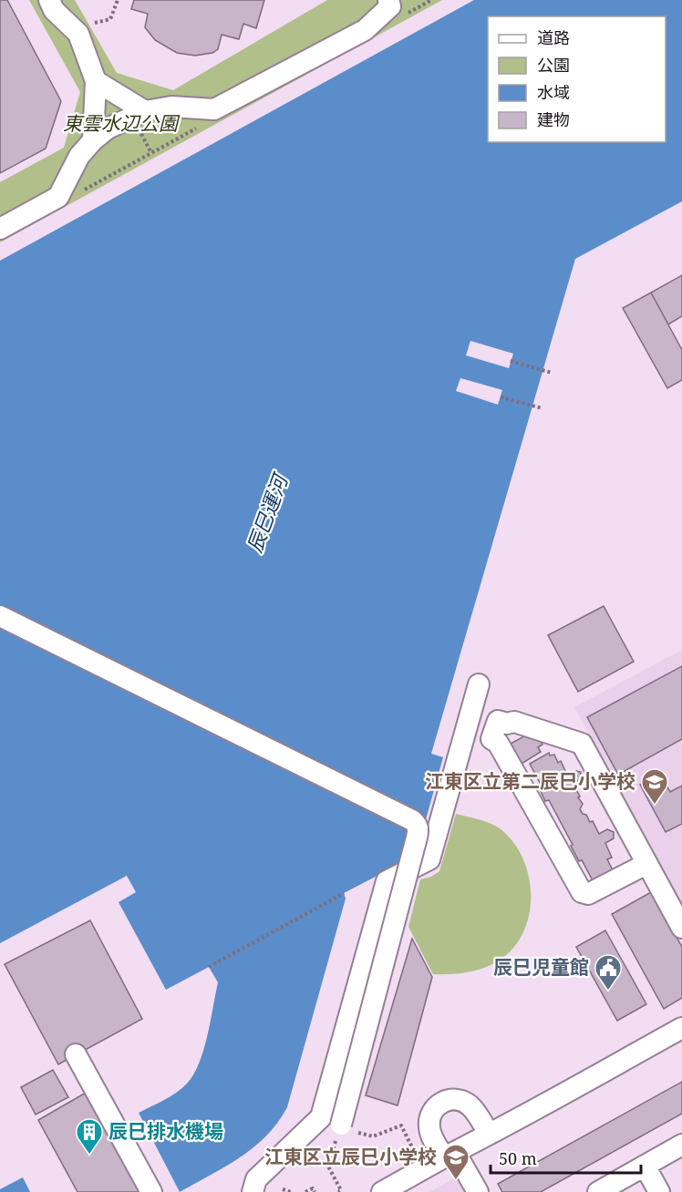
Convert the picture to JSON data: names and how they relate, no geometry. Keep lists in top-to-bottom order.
{
  "water": ["辰巳運河"],
  "parks": ["東雲水辺公園"],
  "places": {
    "school or university": ["江東区立第二辰巳小学校", "江東区立辰巳小学校"],
    "public building": ["辰巳児童館"],
    "building": ["辰巳排水機場"]
  },
  "legend": [
    "道路",
    "公園",
    "水域",
    "建物"
  ],
  "scale_bar": "50 m"
}
